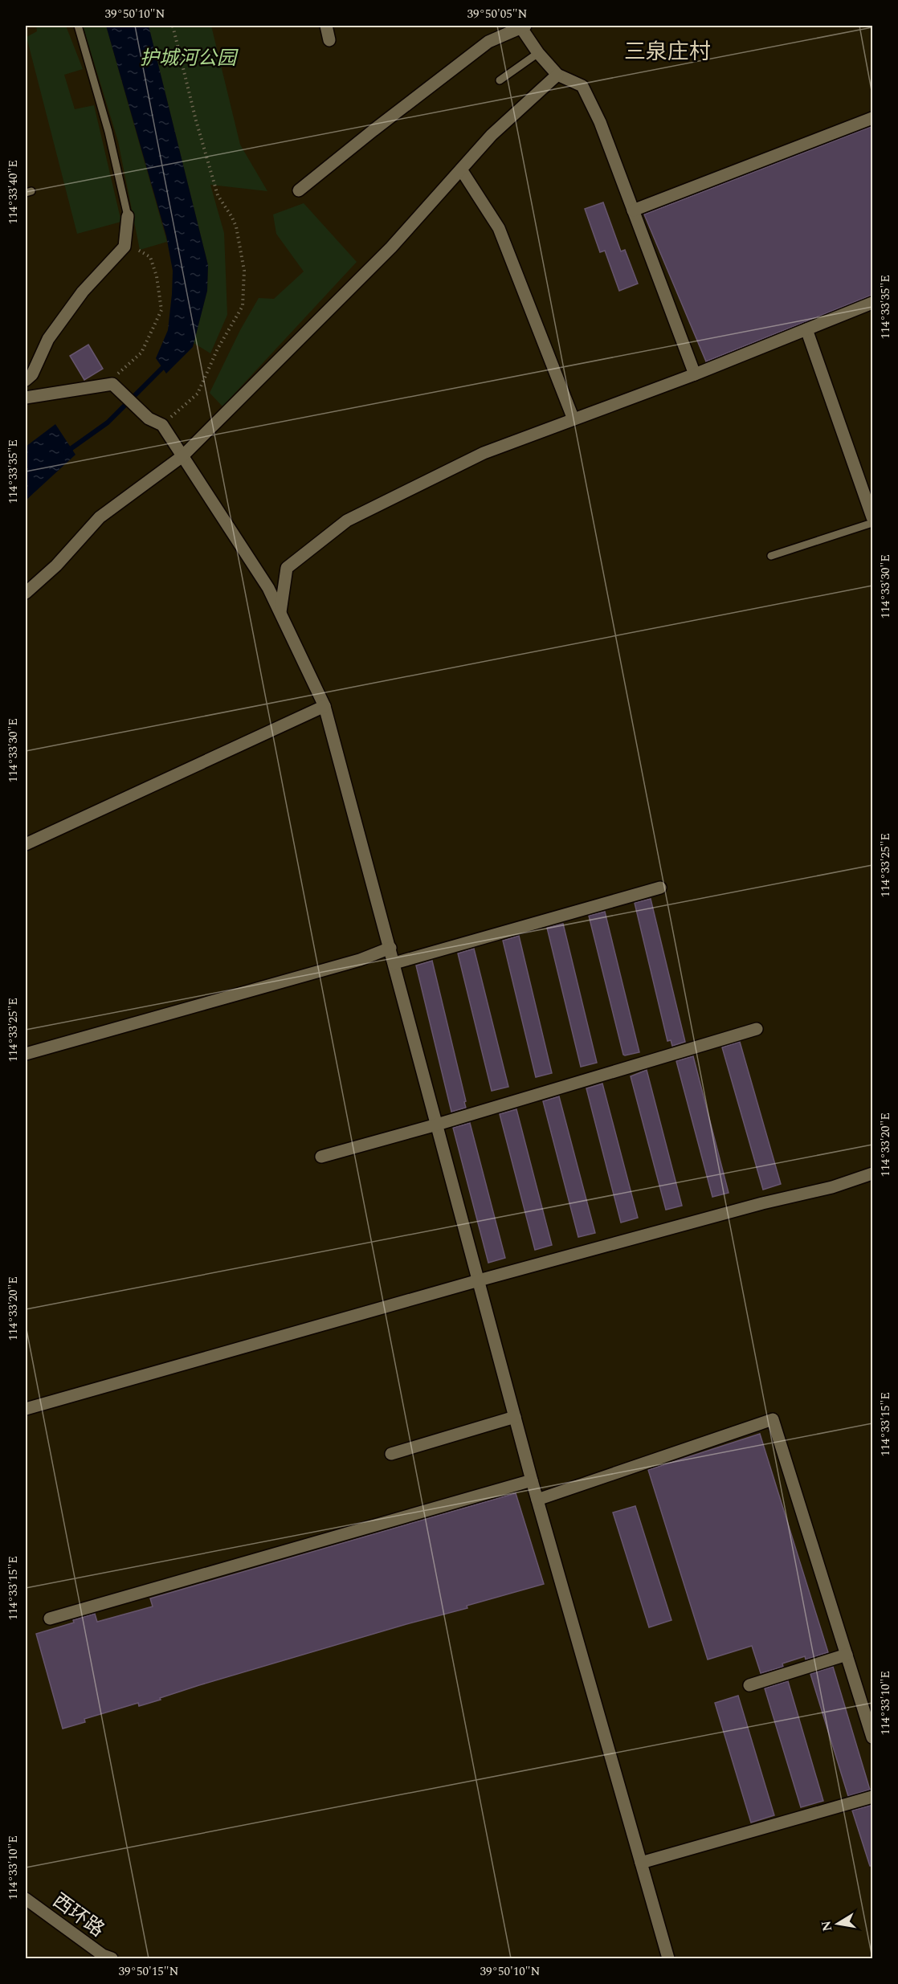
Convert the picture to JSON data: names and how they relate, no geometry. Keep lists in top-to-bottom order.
{
  "streets": {
    "street": ["西环路"]
  },
  "districts": ["三泉庄村"],
  "parks": ["护城河公园"],
  "north": "left",
  "coordinates": [
    "39°50'10\"N",
    "39°50'05\"N",
    "114°33'40\"E",
    "114°33'35\"E",
    "114°33'30\"E",
    "114°33'25\"E",
    "114°33'20\"E",
    "114°33'15\"E",
    "114°33'10\"E",
    "39°50'15\"N"
  ]
}
